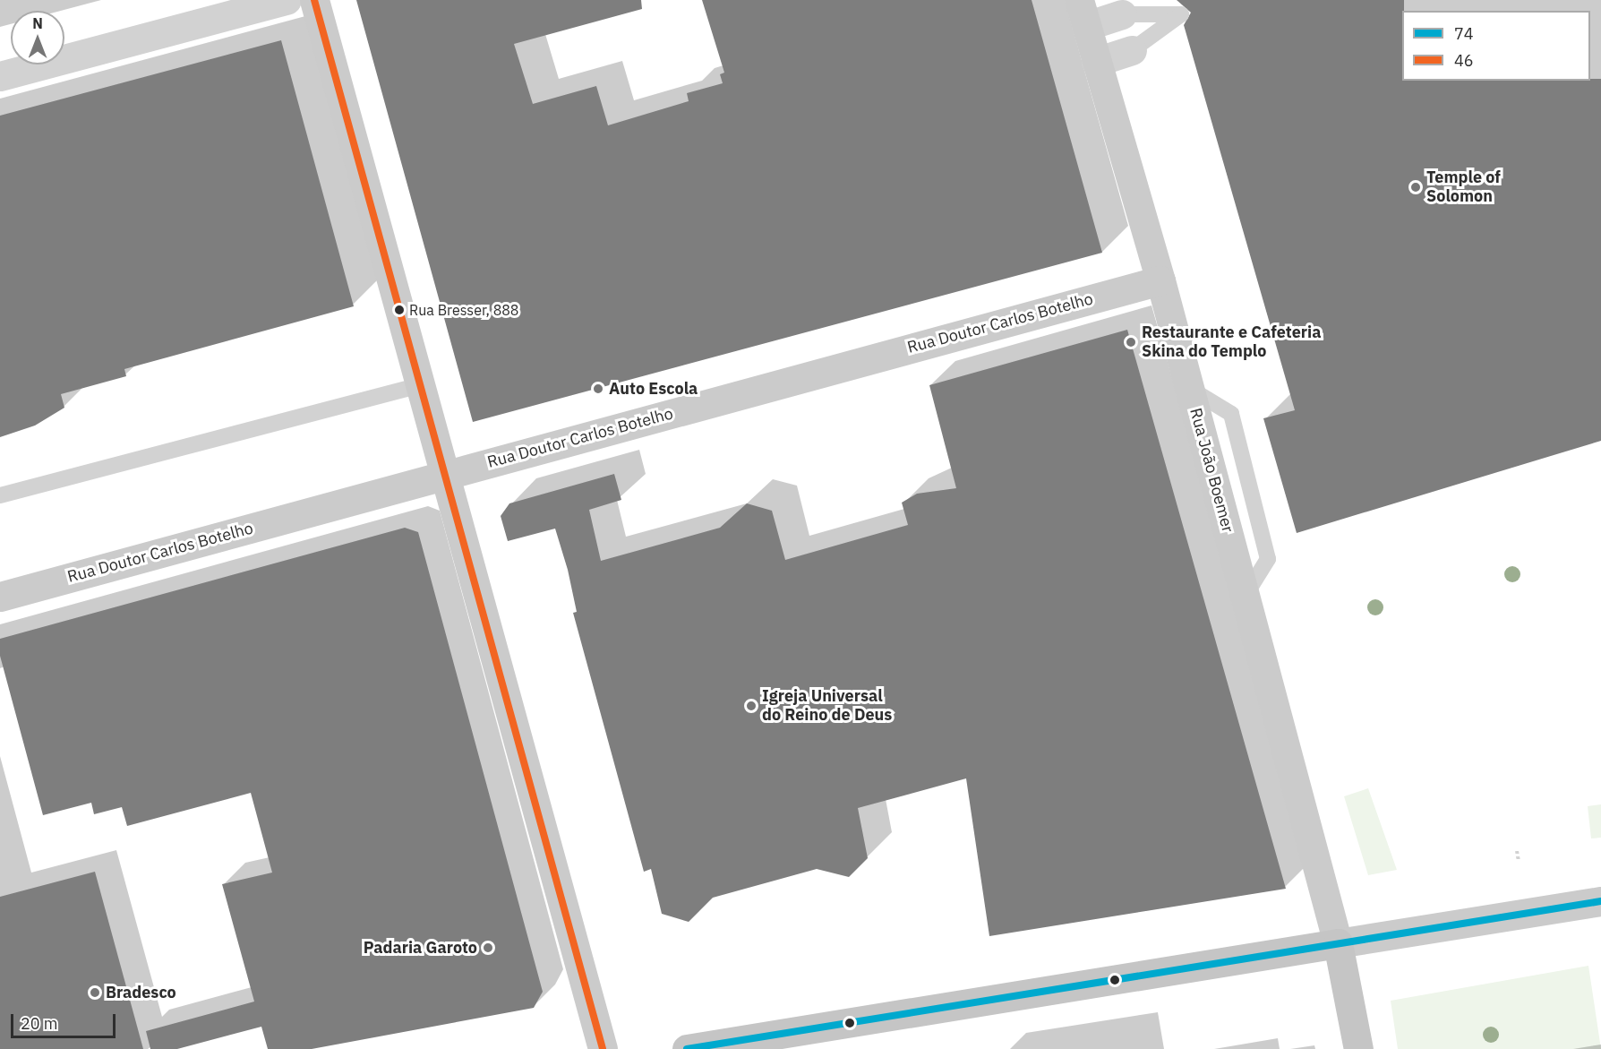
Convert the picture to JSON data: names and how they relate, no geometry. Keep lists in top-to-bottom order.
{
  "streets": {
    "main road": ["Rua Doutor Carlos Botelho", "Rua João Boemer"]
  },
  "crossings": [
    ["Rua Doutor Carlos Botelho", "Rua João Boemer"]
  ],
  "places": [
    "Temple of Solomon",
    "Rua Bresser, 888",
    "Restaurante e Cafeteria Skina do Templo",
    "Auto Escola",
    "Igreja Universal do Reino de Deus",
    "Padaria Garoto",
    "Bradesco"
  ],
  "lines": ["transit line 46", "transit line 74"],
  "legend": ["74", "46"],
  "scale_bar": "20 m",
  "north": "top"
}
